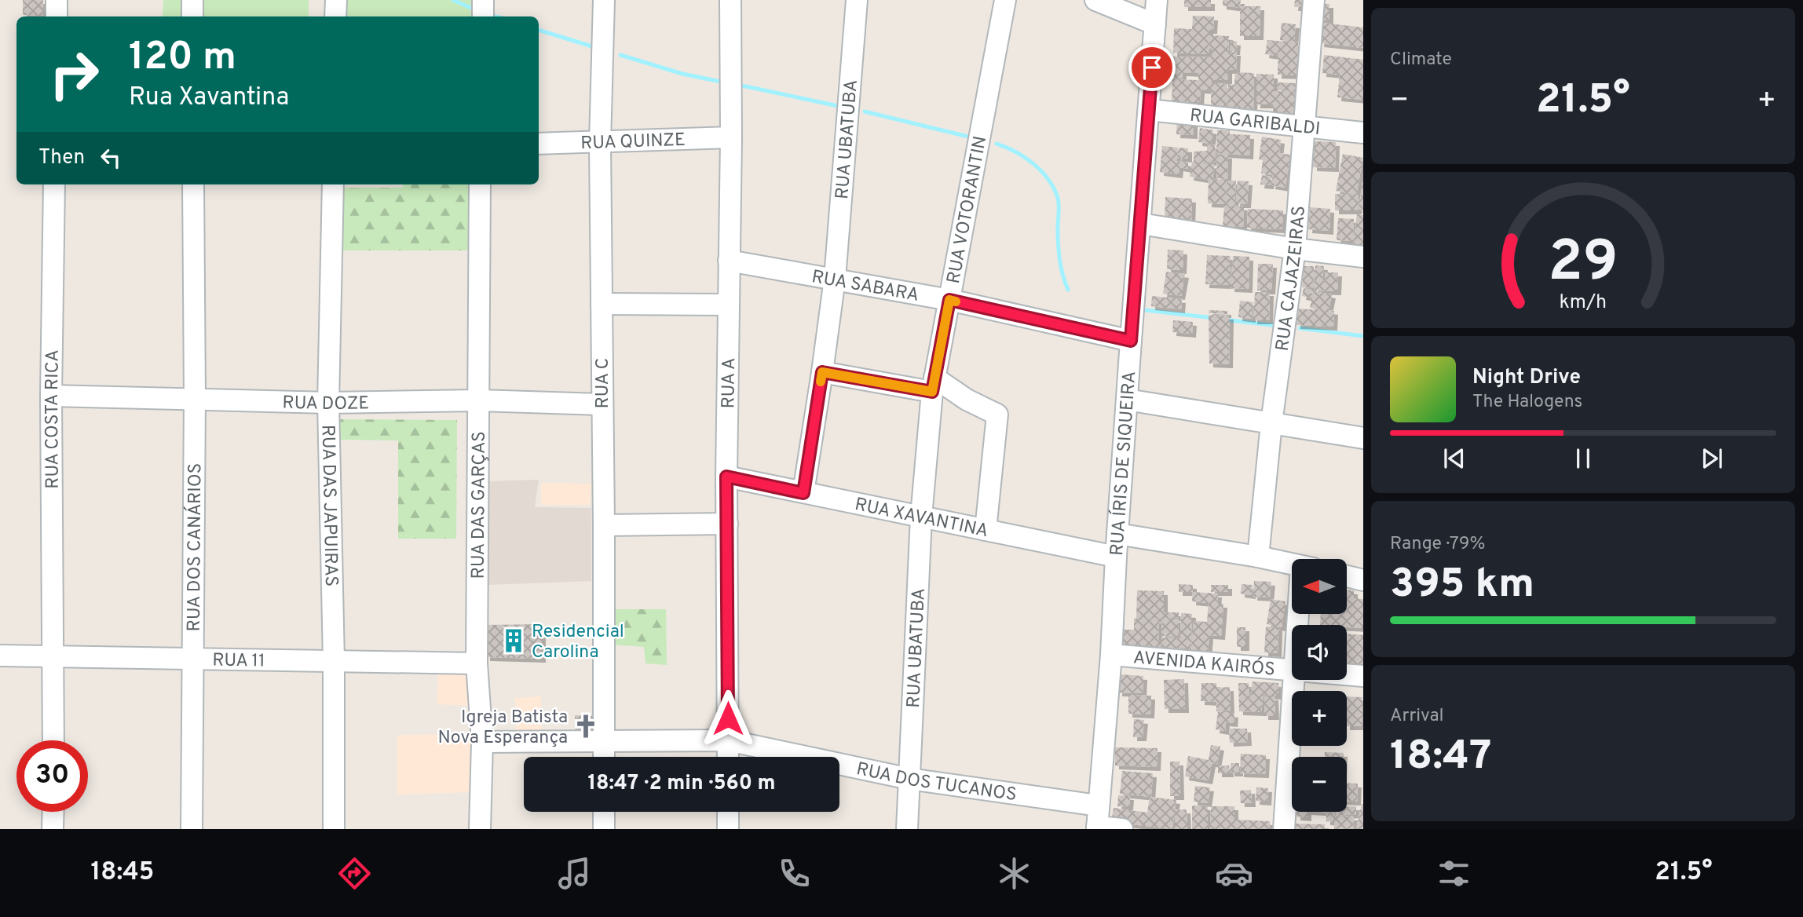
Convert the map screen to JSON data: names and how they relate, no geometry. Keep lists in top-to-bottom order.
{
  "streets": {
    "street": [
      "RUA GARIBALDI",
      "RUA UBATUBA",
      "RUA QUINZE",
      "RUA VOTORANTIN",
      "RUA CAJAZEIRAS",
      "RUA SABARA",
      "RUA C",
      "RUA A",
      "RUA DOZE",
      "RUA COSTA RICA",
      "RUA ÍRIS DE SIQUEIRA",
      "RUA DAS JAPUIRAS",
      "RUA DAS GARÇAS",
      "RUA XAVANTINA",
      "RUA DOS CANÁRIOS",
      "RUA 11",
      "AVENIDA KAIRÓS",
      "RUA DOS TUCANOS"
    ]
  },
  "crossings": [
    ["RUA GARIBALDI", "RUA CAJAZEIRAS"],
    ["RUA GARIBALDI", "RUA ÍRIS DE SIQUEIRA"],
    ["RUA UBATUBA", "RUA VOTORANTIN"],
    ["RUA UBATUBA", "RUA SABARA"],
    ["RUA UBATUBA", "RUA XAVANTINA"],
    ["RUA UBATUBA", "RUA DOS TUCANOS"],
    ["RUA QUINZE", "RUA C"],
    ["RUA QUINZE", "RUA A"],
    ["RUA VOTORANTIN", "RUA SABARA"],
    ["RUA VOTORANTIN", "RUA XAVANTINA"],
    ["RUA SABARA", "RUA A"],
    ["RUA SABARA", "RUA ÍRIS DE SIQUEIRA"],
    ["RUA C", "RUA DOZE"],
    ["RUA C", "RUA DOS TUCANOS"],
    ["RUA A", "RUA XAVANTINA"],
    ["RUA A", "RUA DOS TUCANOS"],
    ["RUA DOZE", "RUA COSTA RICA"],
    ["RUA DOZE", "RUA DAS JAPUIRAS"],
    ["RUA DOZE", "RUA DAS GARÇAS"],
    ["RUA DOZE", "RUA DOS CANÁRIOS"],
    ["RUA COSTA RICA", "RUA 11"],
    ["RUA ÍRIS DE SIQUEIRA", "RUA XAVANTINA"],
    ["RUA ÍRIS DE SIQUEIRA", "AVENIDA KAIRÓS"],
    ["RUA ÍRIS DE SIQUEIRA", "RUA DOS TUCANOS"],
    ["RUA DAS JAPUIRAS", "RUA 11"],
    ["RUA DAS GARÇAS", "RUA 11"],
    ["RUA DAS GARÇAS", "RUA DOS TUCANOS"],
    ["RUA DOS CANÁRIOS", "RUA 11"]
  ],
  "places": {
    "building": ["Residencial Carolina"],
    "church": ["Igreja Batista Nova Esperança"]
  },
  "north": "left",
  "page": {
    "tile": [
      "Climate",
      ["Range · 79%", "395 km"],
      ["Arrival", "18:47"]
    ],
    "turn": ["120 m", "Rua Xavantina"],
    "heat": ["−", "21.5°", "+"],
    "then": "Then",
    "song": ["Night Drive", "The Halogens"],
    "map_buttons": ["+", "−"],
    "limit": "30",
    "trip": "18:47 · 2 min · 560 m",
    "tabs": ["18:45", "21.5°"],
    "gauge": ["29", "km/h"]
  }
}
